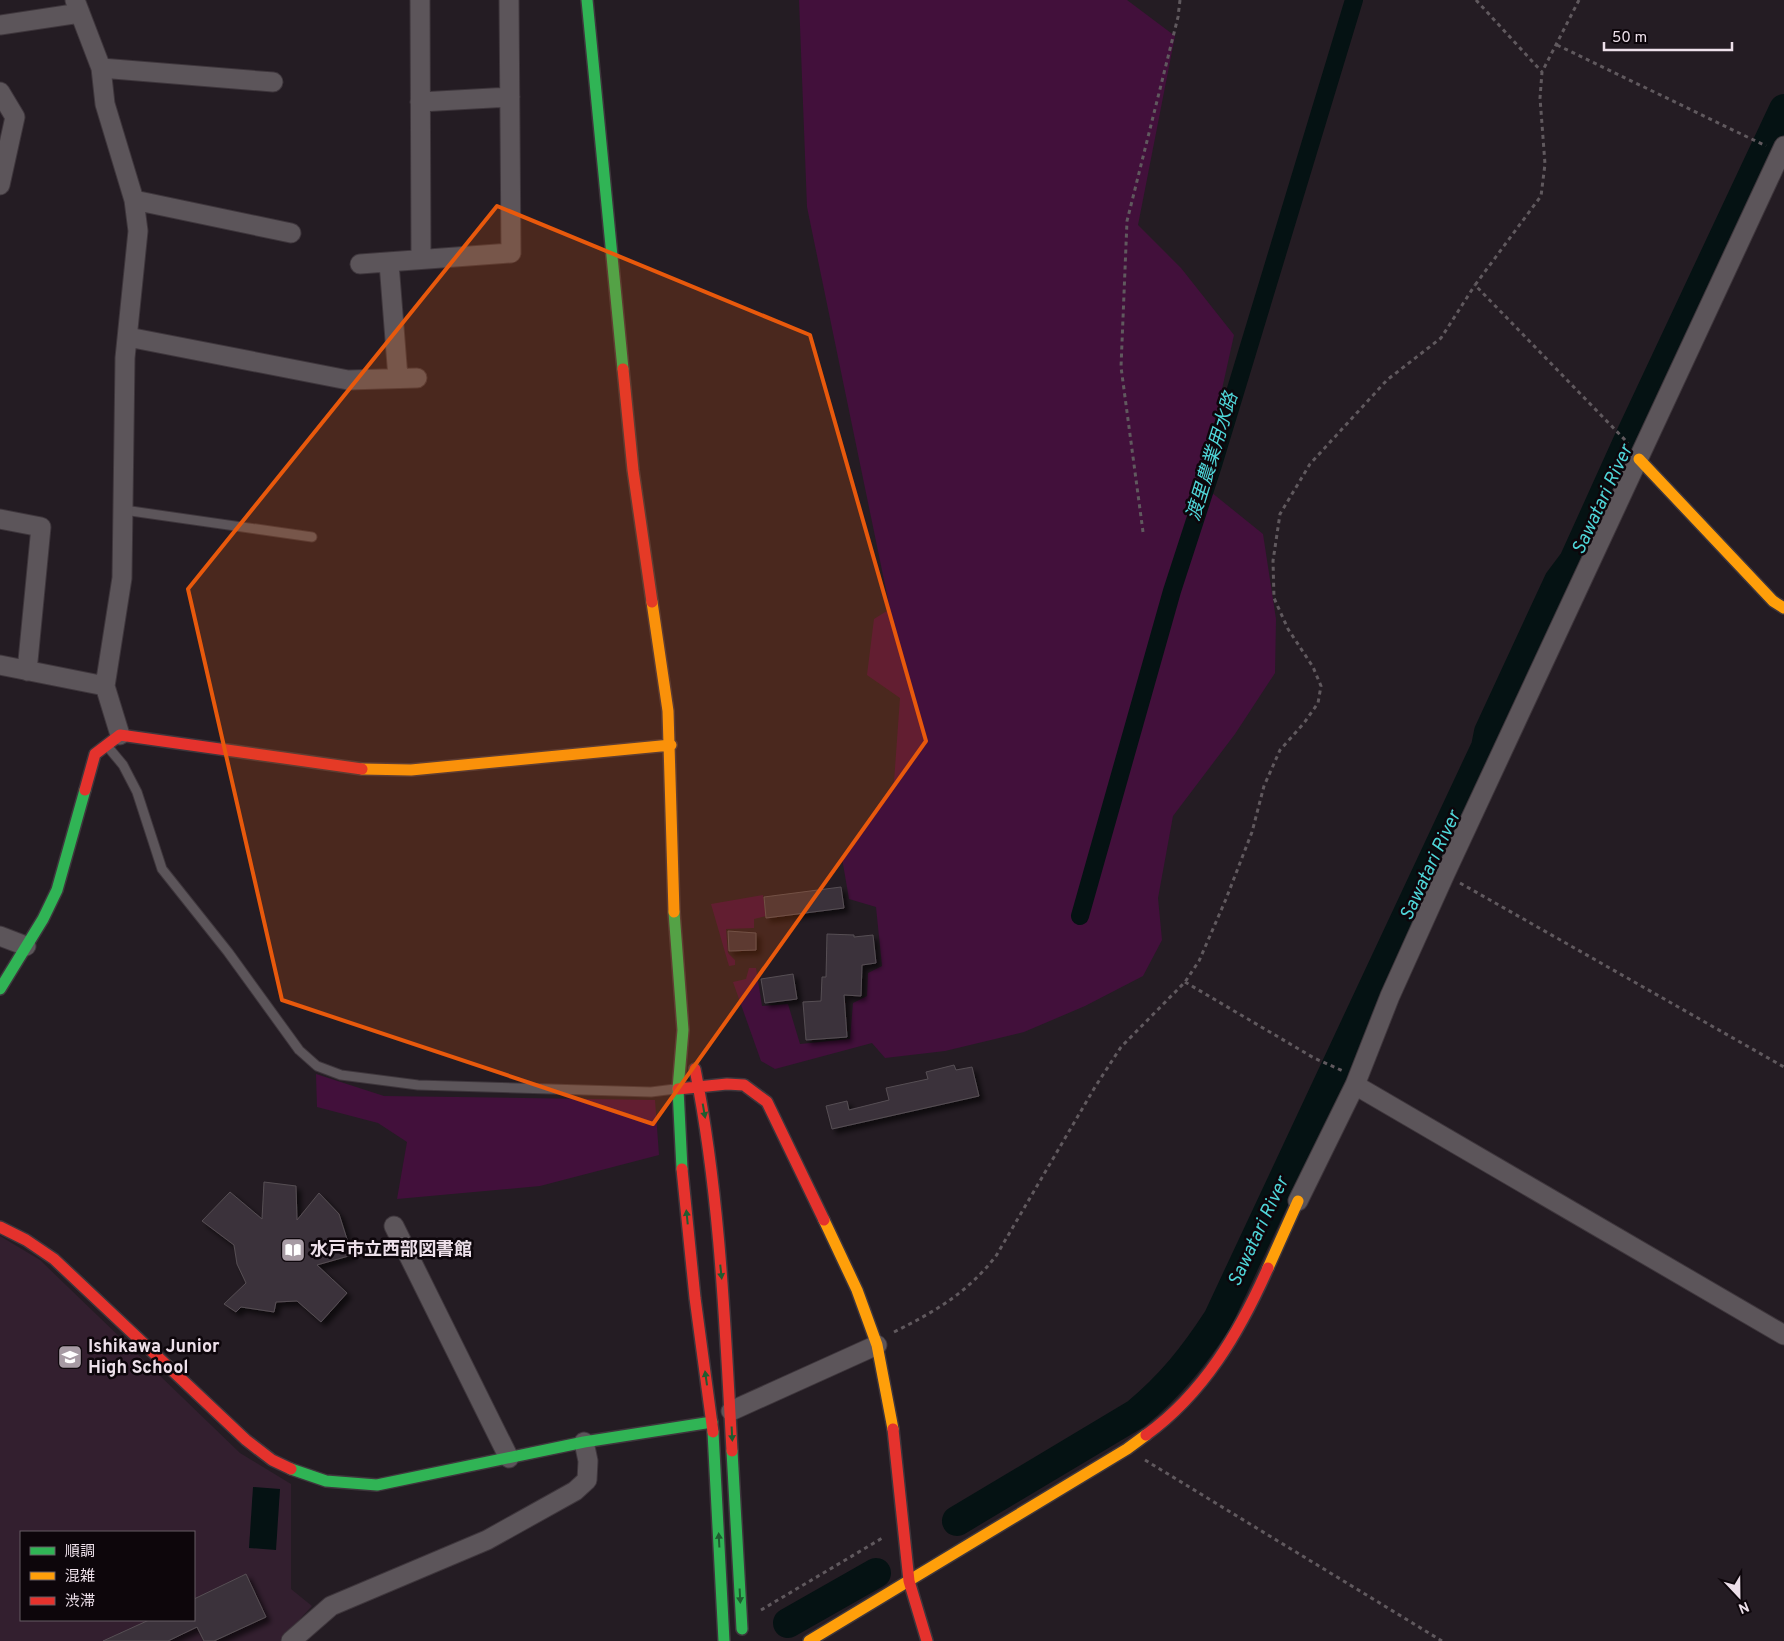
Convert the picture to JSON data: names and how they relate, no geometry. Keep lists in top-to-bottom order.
{
  "water": ["渡里農業用水路", "Sawatari River"],
  "places": {
    "library": ["水戸市立西部図書館"],
    "school or university": ["Ishikawa Junior High School"]
  },
  "legend": ["順調", "混雑", "渋滞"],
  "scale_bar": "50 m",
  "north": "bottom"
}
